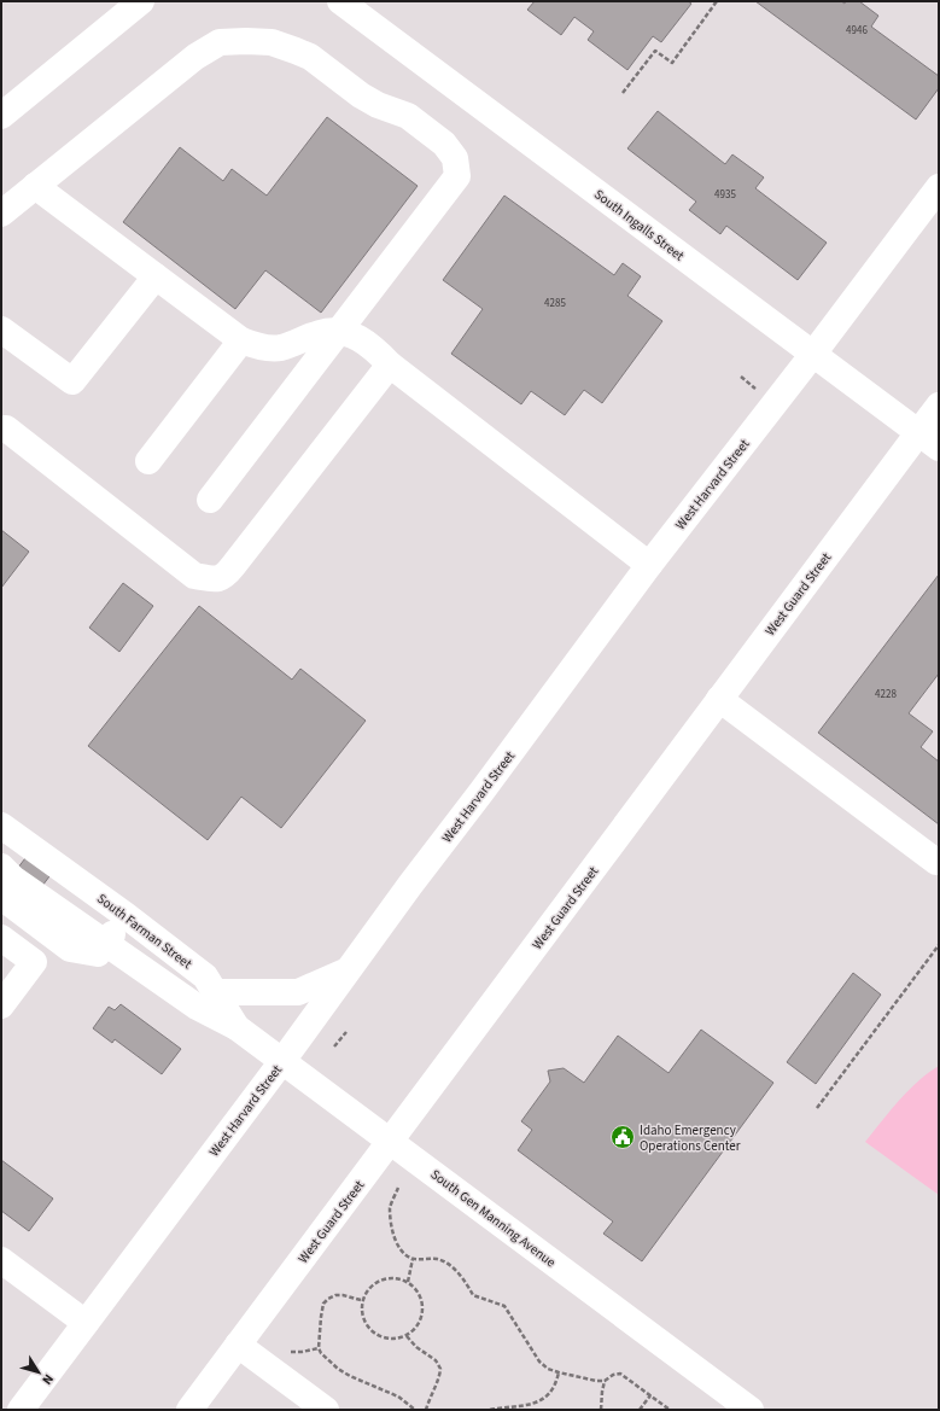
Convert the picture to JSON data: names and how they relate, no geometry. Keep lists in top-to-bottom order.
{
  "streets": {
    "street": [
      "South Ingalls Street",
      "West Harvard Street",
      "West Guard Street",
      "South Farman Street",
      "South Gen Manning Avenue"
    ]
  },
  "crossings": [
    ["South Ingalls Street", "West Harvard Street"],
    ["South Ingalls Street", "West Guard Street"],
    ["West Harvard Street", "South Gen Manning Avenue"],
    ["West Guard Street", "South Gen Manning Avenue"],
    ["South Farman Street", "South Gen Manning Avenue"]
  ],
  "places": {
    "public building": ["Idaho Emergency Operations Center"]
  },
  "house_numbers": [
    "4946",
    "4935",
    "4285",
    "4228"
  ],
  "north": "bottom right"
}
